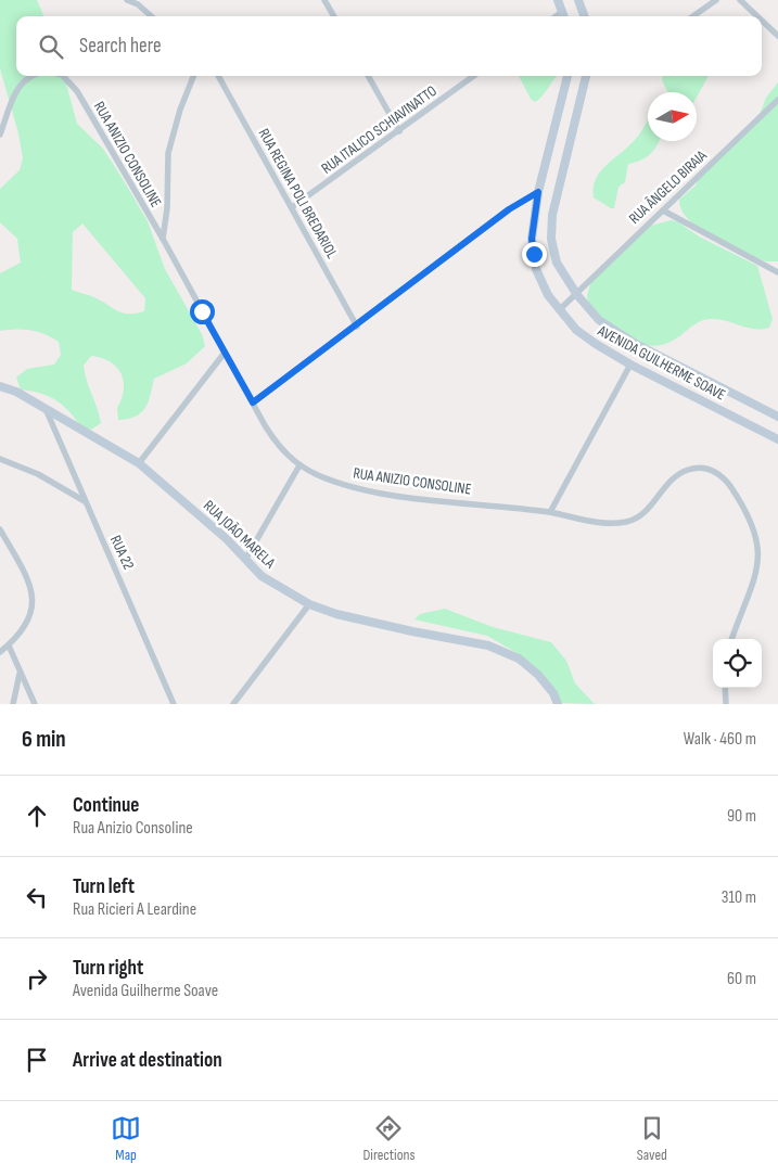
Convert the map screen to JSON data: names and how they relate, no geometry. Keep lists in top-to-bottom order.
{
  "streets": {
    "street": [
      "RUA ITALICO SCHIAVINATTO",
      "RUA ANIZIO CONSOLINE",
      "RUA ÂNGELO BIRAIA",
      "RUA REGINA POLI BREDARIOL",
      "AVENIDA GUILHERME SOAVE",
      "RUA JOÃO MARELA",
      "RUA 22"
    ]
  },
  "crossings": [
    ["RUA ITALICO SCHIAVINATTO", "RUA REGINA POLI BREDARIOL"],
    ["RUA ÂNGELO BIRAIA", "AVENIDA GUILHERME SOAVE"],
    ["RUA JOÃO MARELA", "RUA 22"]
  ],
  "north": "right",
  "page": {
    "search": "Search here",
    "heading": ["6 min", "Walk · 460 m"],
    "list": [
      ["Continue", "Rua Anizio Consoline", "90 m"],
      ["Turn left", "Rua Ricieri A Leardine", "310 m"],
      ["Turn right", "Avenida Guilherme Soave", "60 m"],
      "Arrive at destination"
    ],
    "nav": ["Map", "Directions", "Saved"]
  }
}
